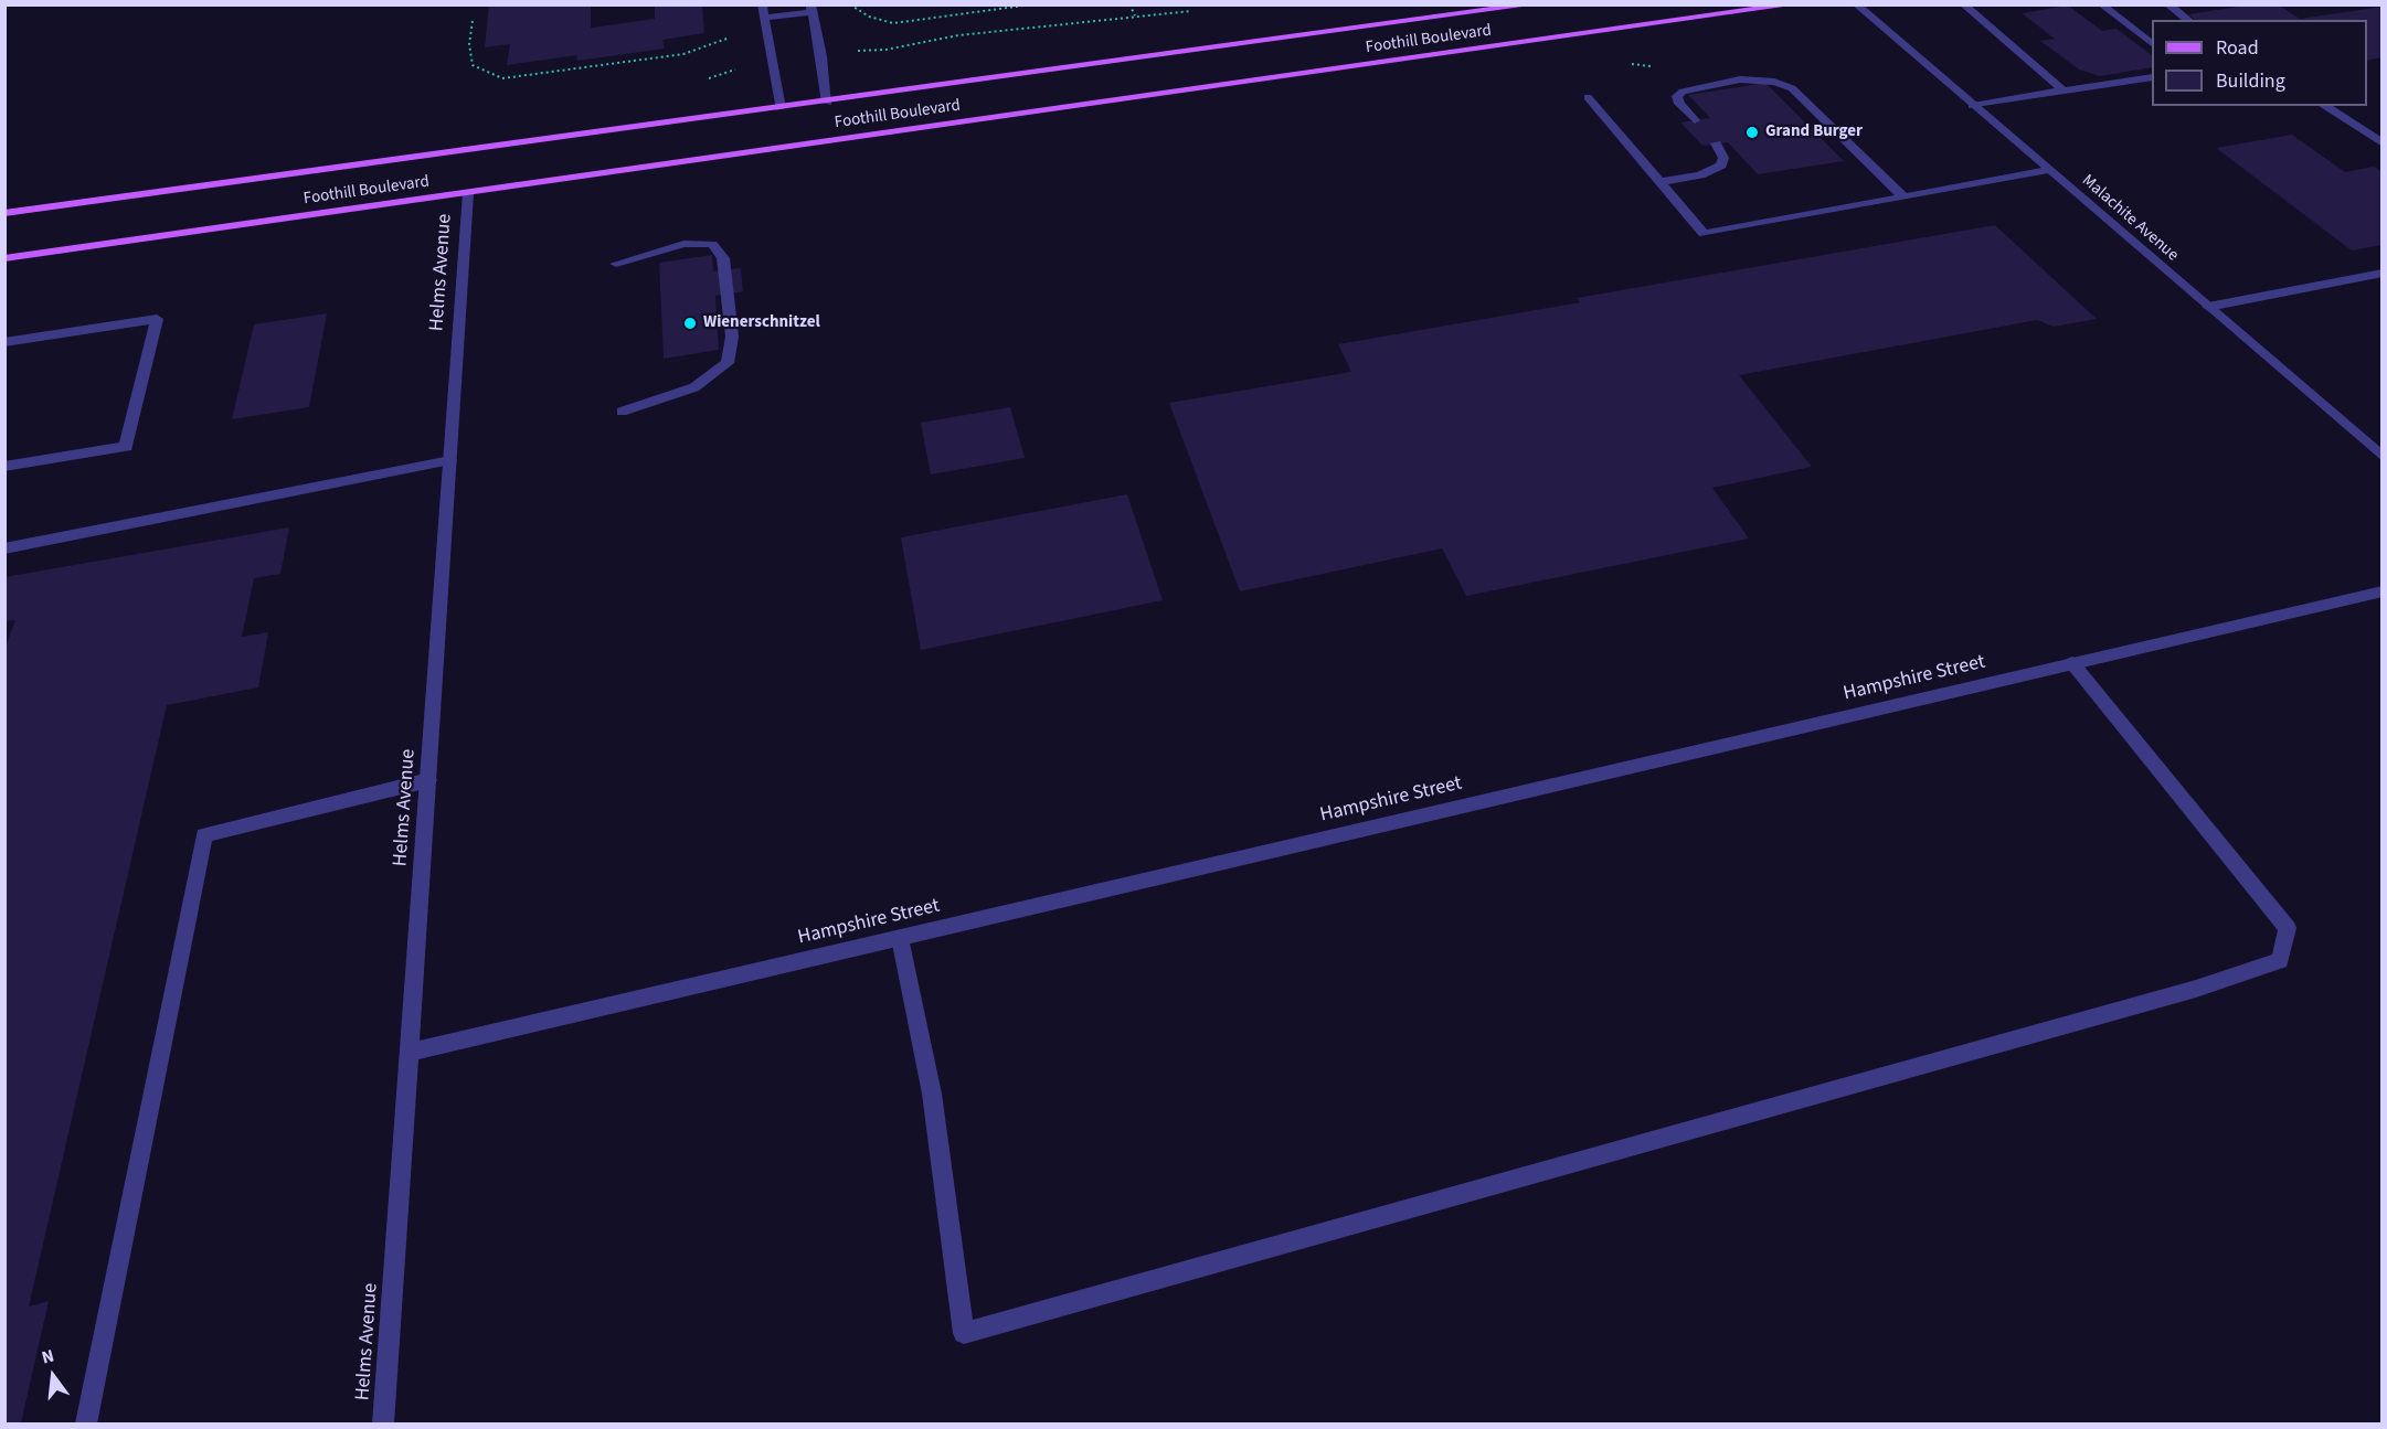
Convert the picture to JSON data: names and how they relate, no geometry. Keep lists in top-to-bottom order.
{
  "streets": {
    "main road": ["Foothill Boulevard"],
    "street": ["Malachite Avenue", "Helms Avenue", "Hampshire Street"]
  },
  "crossings": [
    ["Foothill Boulevard", "Helms Avenue"],
    ["Helms Avenue", "Hampshire Street"]
  ],
  "places": ["Grand Burger", "Wienerschnitzel"],
  "legend": ["Road", "Building"],
  "north": "top"
}
